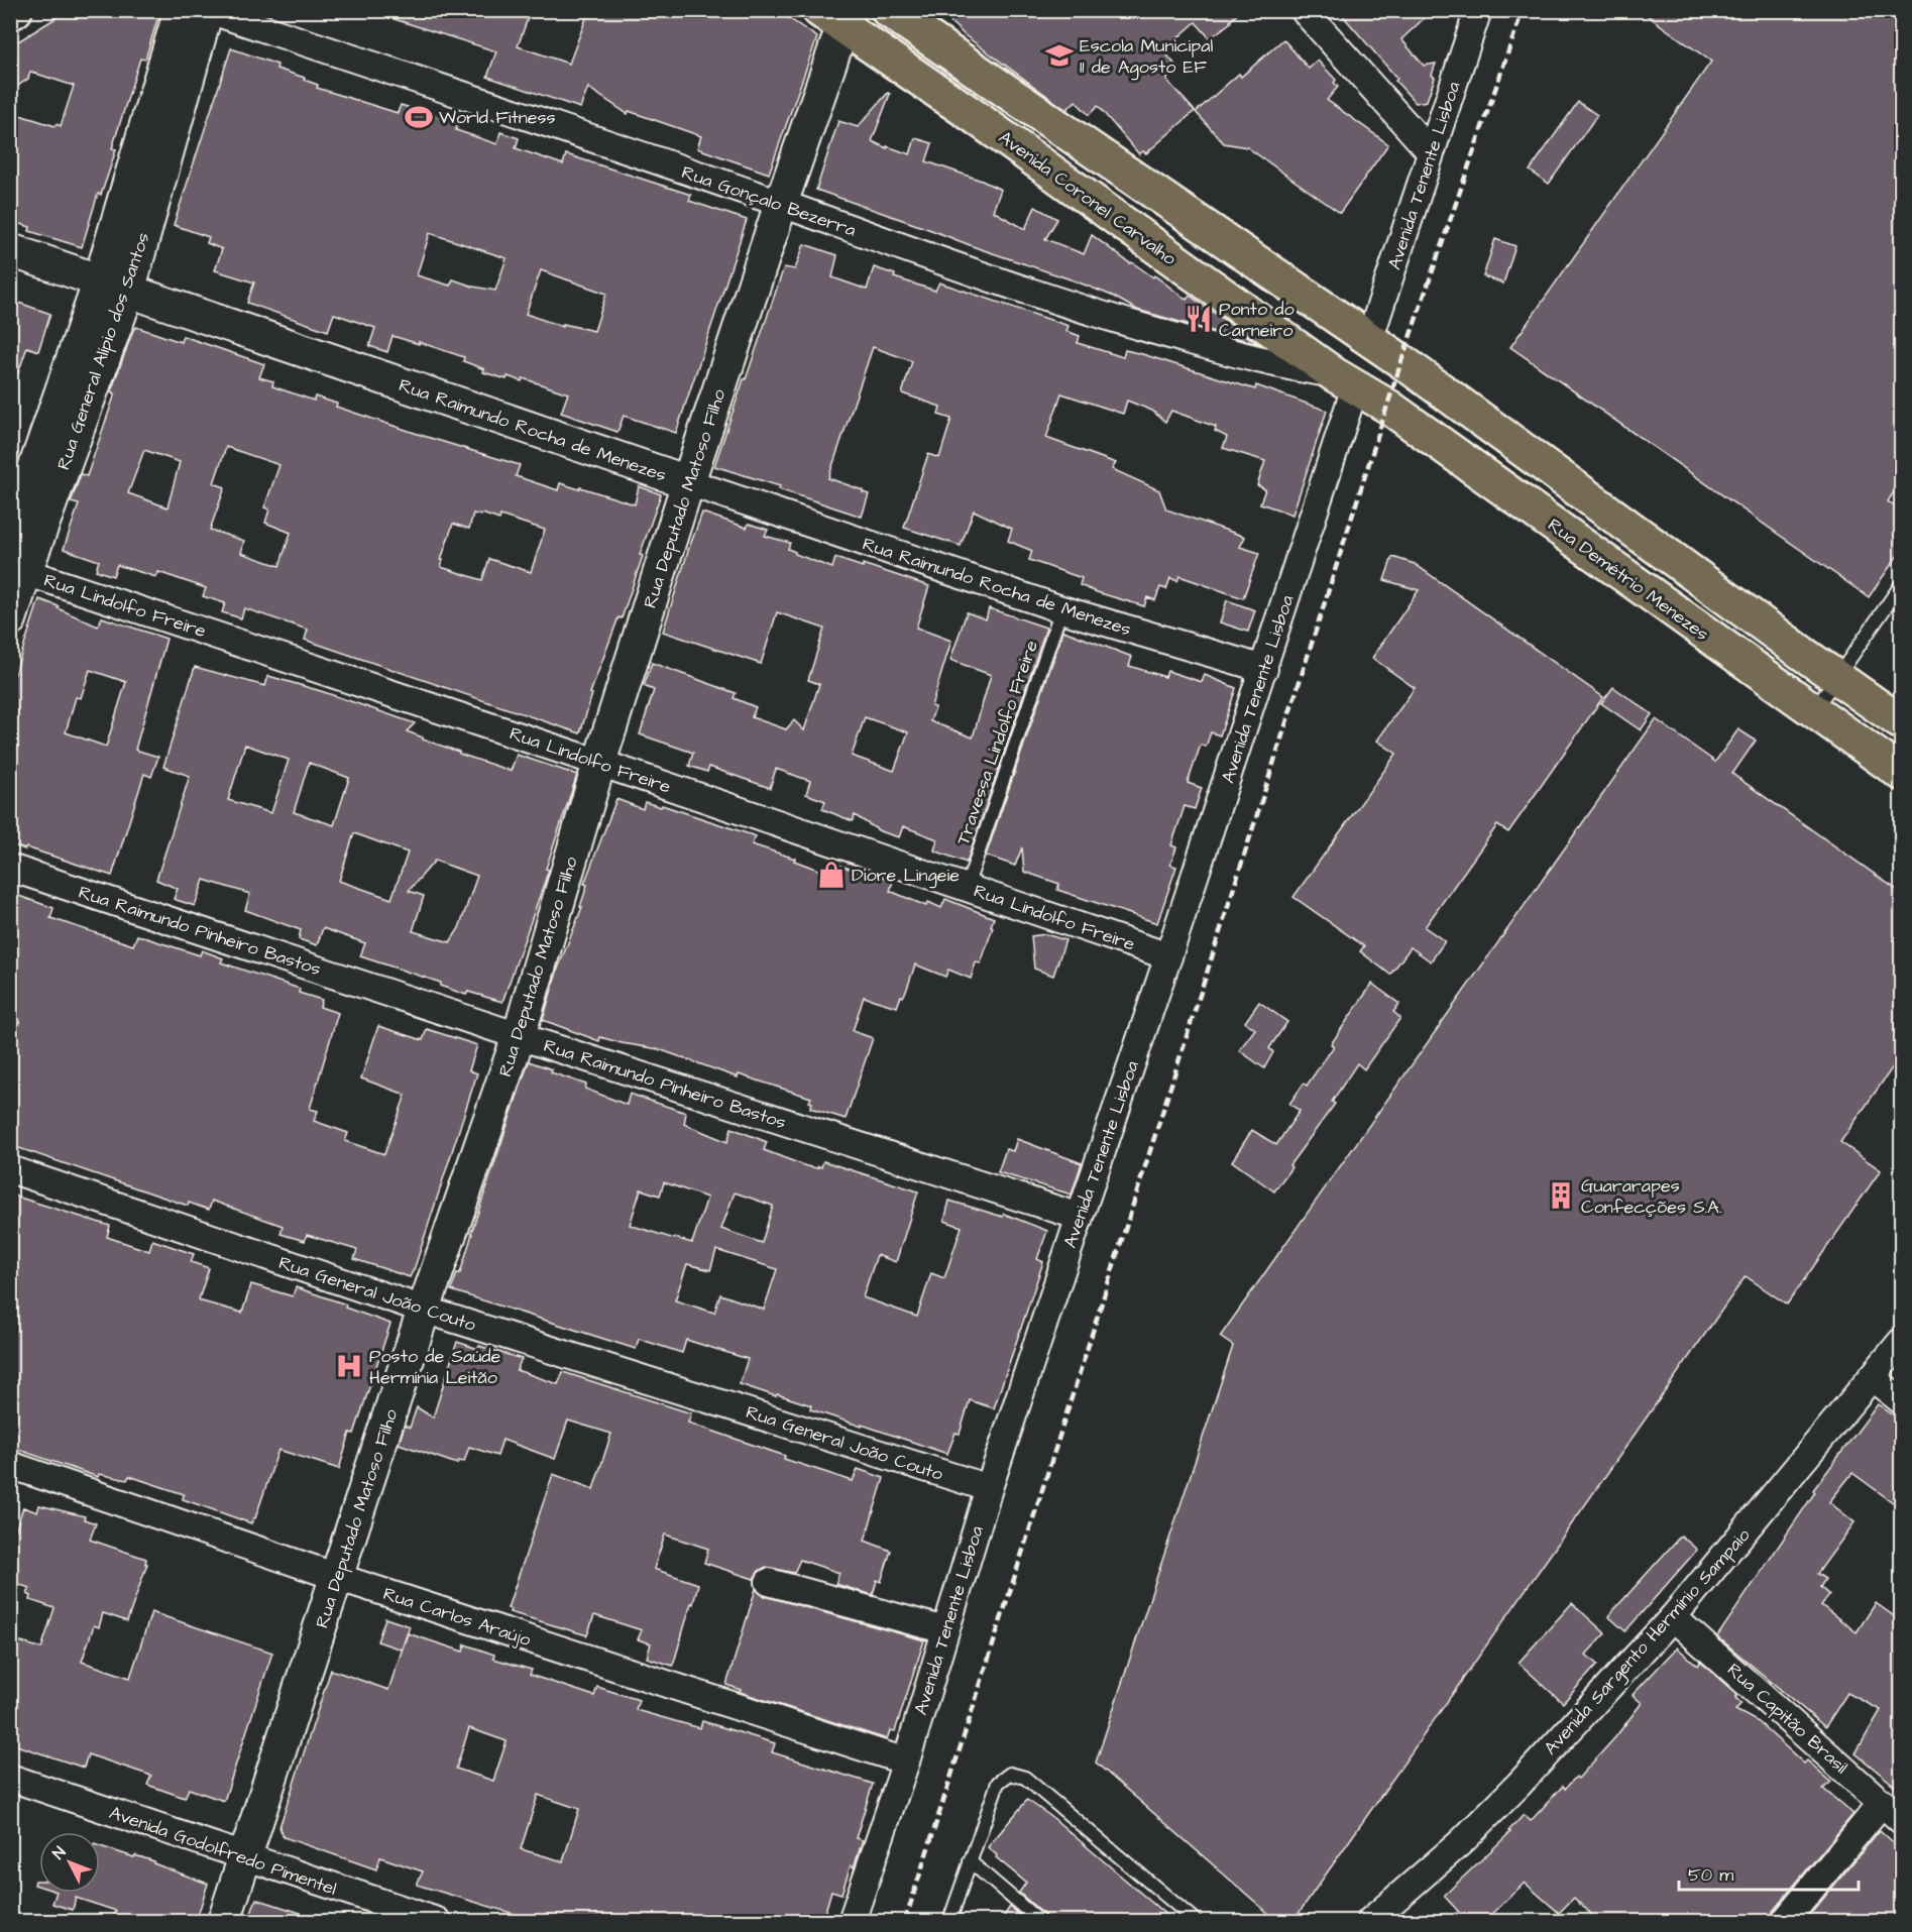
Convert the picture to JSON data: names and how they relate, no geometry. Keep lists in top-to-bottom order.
{
  "streets": {
    "main road": ["Avenida Coronel Carvalho", "Rua Demétrio Menezes"],
    "street": [
      "Avenida Tenente Lisboa",
      "Rua Gonçalo Bezerra",
      "Rua General Alípio dos Santos",
      "Rua Raimundo Rocha de Menezes",
      "Rua Deputado Matoso Filho",
      "Rua Lindolfo Freire",
      "Rua Raimundo Pinheiro Bastos",
      "Rua General João Couto",
      "Rua Carlos Araújo",
      "Avenida Sargento Hermínio Sampaio",
      "Rua Capitão Brasil",
      "Avenida Godolfredo Pimentel"
    ],
    "lane": ["Travessa Lindolfo Freire"]
  },
  "crossings": [
    ["Avenida Tenente Lisboa", "Avenida Coronel Carvalho"],
    ["Avenida Tenente Lisboa", "Rua Gonçalo Bezerra"],
    ["Avenida Tenente Lisboa", "Rua Raimundo Rocha de Menezes"],
    ["Avenida Tenente Lisboa", "Rua Demétrio Menezes"],
    ["Avenida Tenente Lisboa", "Rua Lindolfo Freire"],
    ["Avenida Tenente Lisboa", "Rua Raimundo Pinheiro Bastos"],
    ["Avenida Tenente Lisboa", "Rua General João Couto"],
    ["Avenida Tenente Lisboa", "Rua Carlos Araújo"],
    ["Avenida Coronel Carvalho", "Rua Gonçalo Bezerra"],
    ["Avenida Coronel Carvalho", "Rua Deputado Matoso Filho"],
    ["Avenida Coronel Carvalho", "Rua Demétrio Menezes"],
    ["Rua Gonçalo Bezerra", "Rua General Alípio dos Santos"],
    ["Rua Gonçalo Bezerra", "Rua Deputado Matoso Filho"],
    ["Rua Gonçalo Bezerra", "Rua Demétrio Menezes"],
    ["Rua General Alípio dos Santos", "Rua Raimundo Rocha de Menezes"],
    ["Rua General Alípio dos Santos", "Rua Lindolfo Freire"],
    ["Rua Raimundo Rocha de Menezes", "Rua Deputado Matoso Filho"],
    ["Rua Raimundo Rocha de Menezes", "Travessa Lindolfo Freire"],
    ["Rua Deputado Matoso Filho", "Rua Lindolfo Freire"],
    ["Rua Deputado Matoso Filho", "Rua Raimundo Pinheiro Bastos"],
    ["Rua Deputado Matoso Filho", "Rua General João Couto"],
    ["Rua Deputado Matoso Filho", "Rua Carlos Araújo"],
    ["Rua Deputado Matoso Filho", "Avenida Godolfredo Pimentel"],
    ["Rua Lindolfo Freire", "Travessa Lindolfo Freire"],
    ["Avenida Sargento Hermínio Sampaio", "Rua Capitão Brasil"]
  ],
  "places": {
    "school or university": ["Escola Municipal 11 de Agosto EF"],
    "sports": ["World Fitness"],
    "restaurant": ["Ponto do Carneiro"],
    "shop": ["Diore Lingeie"],
    "building": ["Guararapes Confecções S.A."],
    "hospital": ["Posto de Saúde Hermínia Leitão"]
  },
  "scale_bar": "50 m",
  "north": "top left"
}
